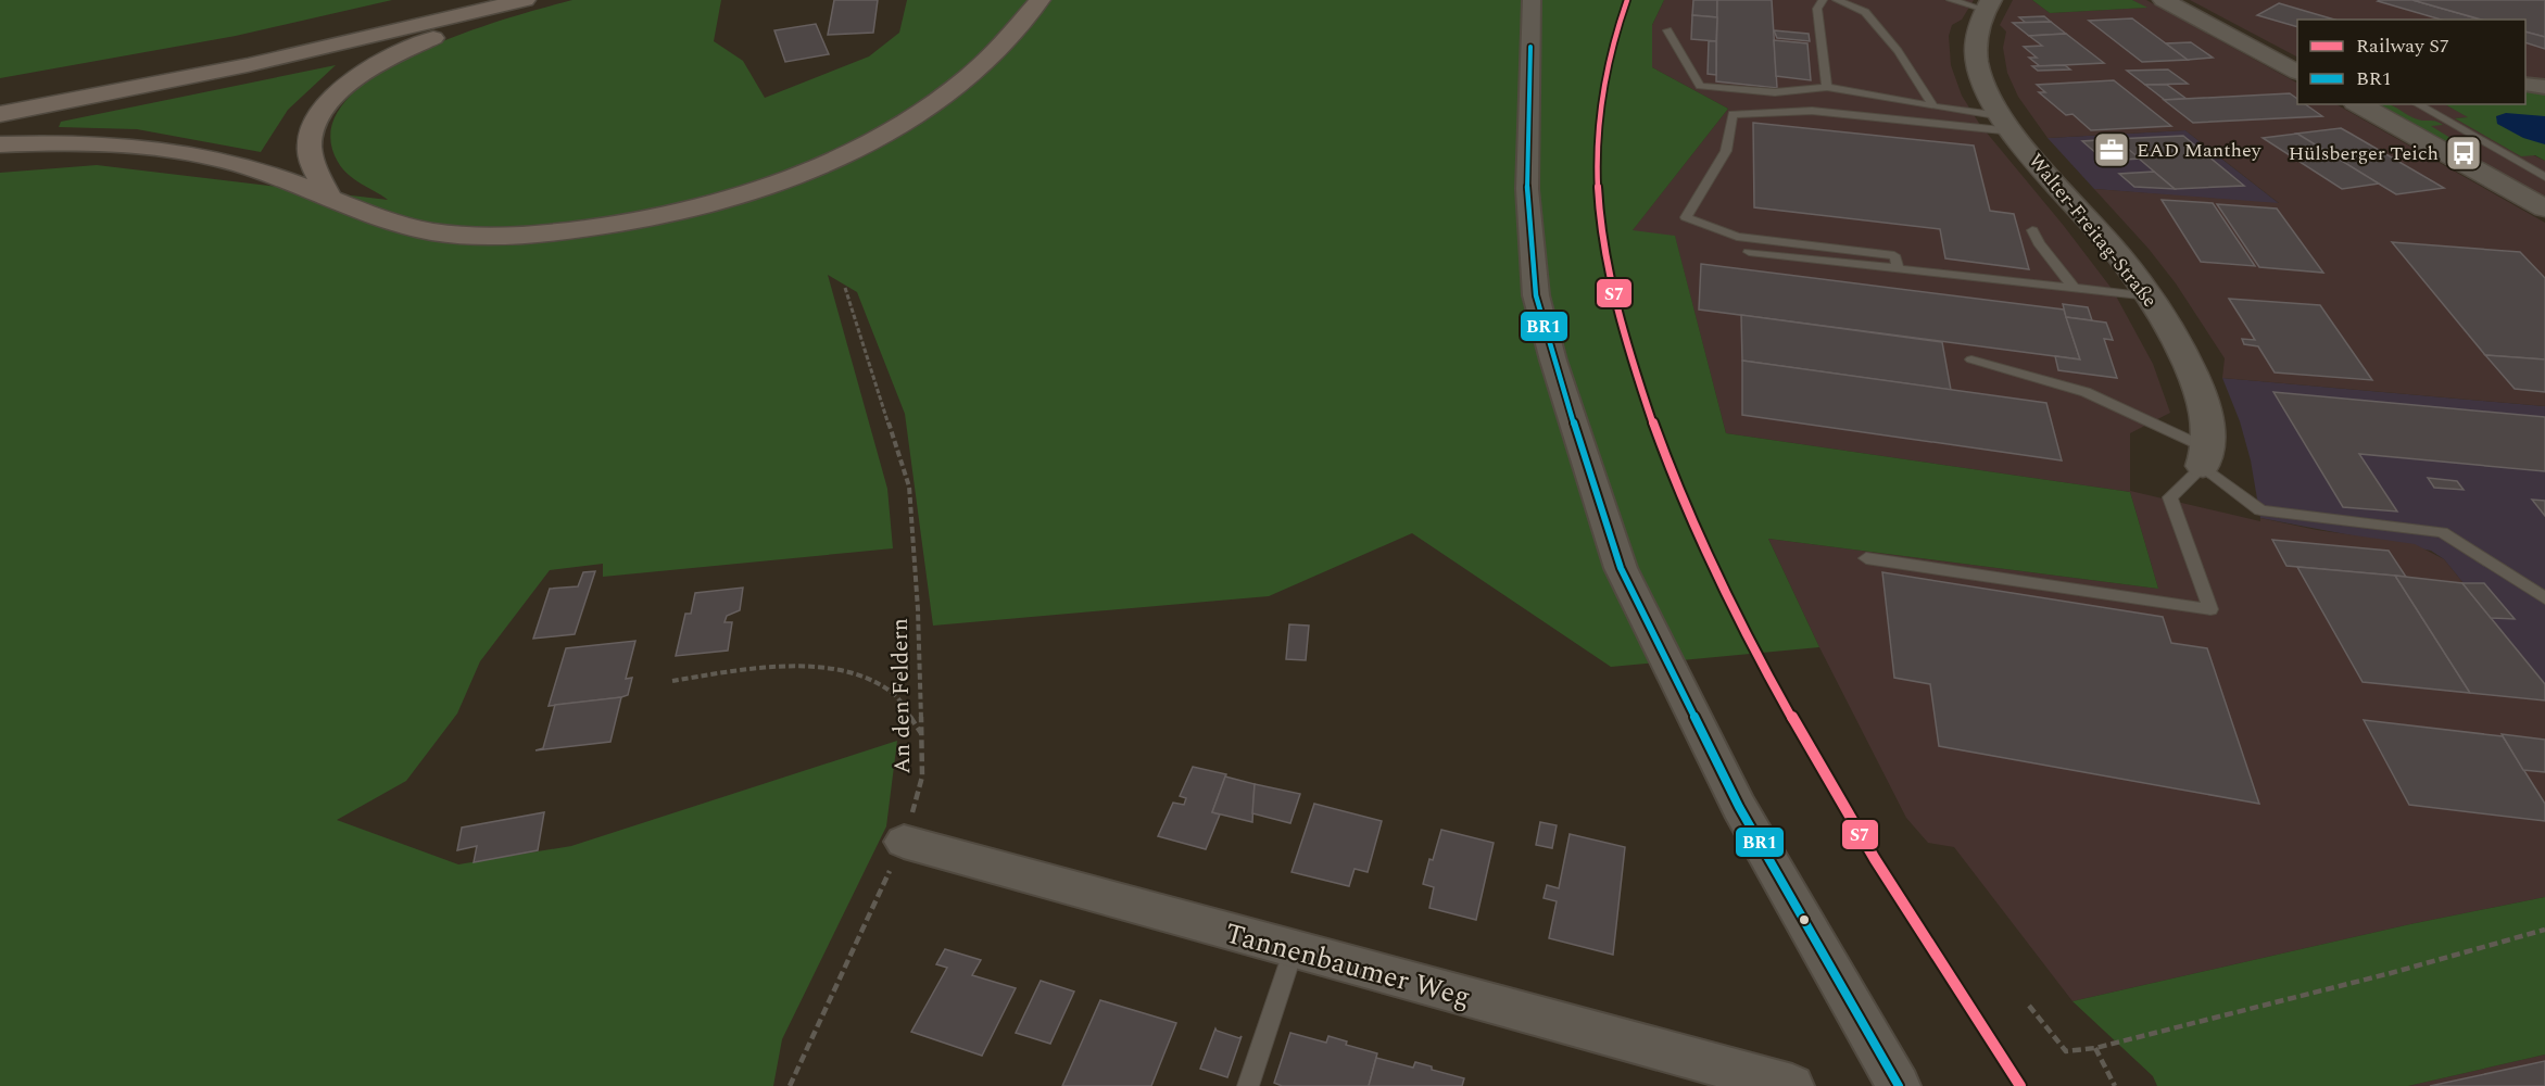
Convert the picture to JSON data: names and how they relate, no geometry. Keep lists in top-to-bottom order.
{
  "streets": {
    "street": ["Walter-Freitag-Straße", "Tannenbaumer Weg"],
    "path": ["An den Feldern"]
  },
  "crossings": [
    ["An den Feldern", "Tannenbaumer Weg"]
  ],
  "places": {
    "office": ["EAD Manthey"],
    "bus stop": ["Hülsberger Teich"]
  },
  "lines": ["rail line S7", "transit line BR1"],
  "legend": ["Railway S7", "BR1"]
}
